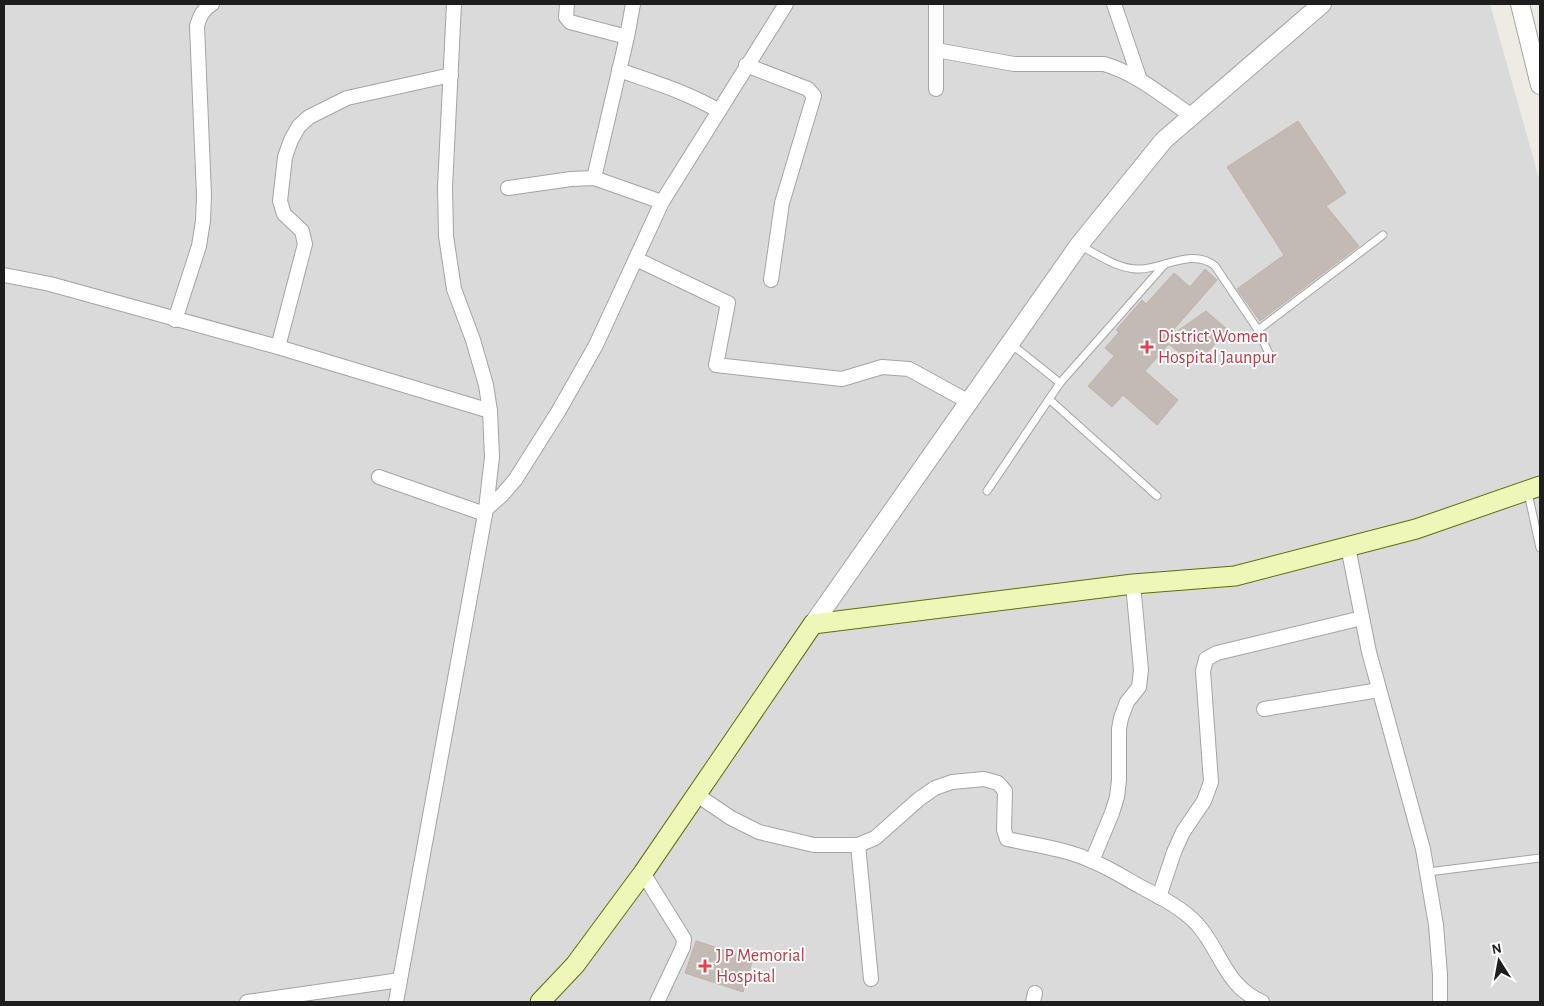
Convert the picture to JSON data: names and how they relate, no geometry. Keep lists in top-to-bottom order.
{
  "places": {
    "health": ["District Women Hospital Jaunpur", "J P Memorial Hospital"]
  },
  "north": "top"
}
